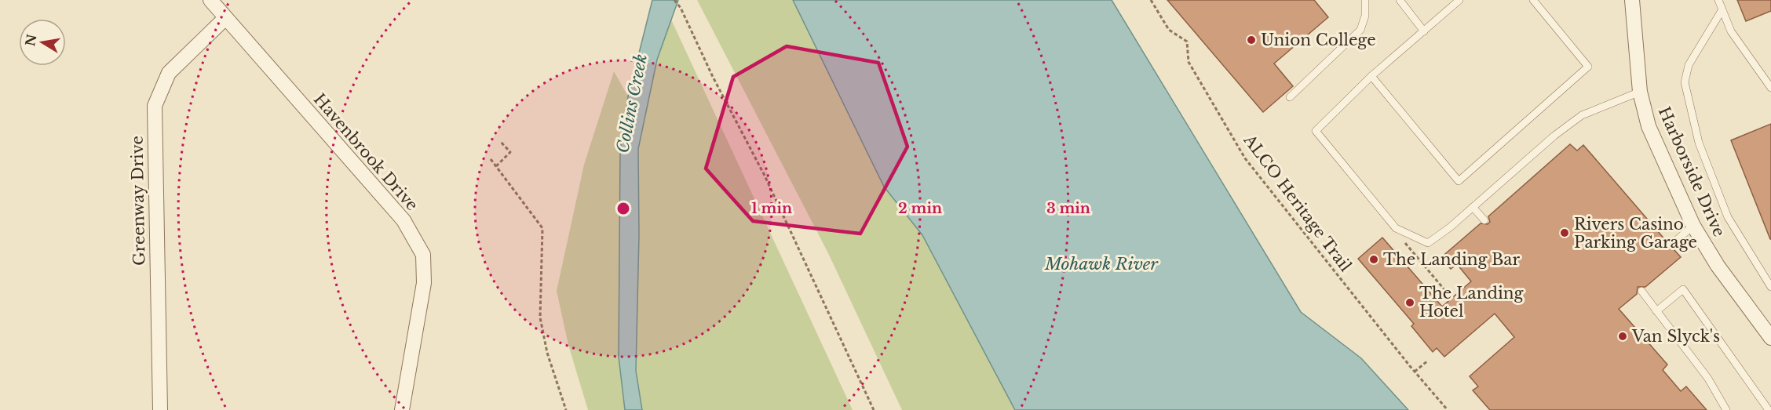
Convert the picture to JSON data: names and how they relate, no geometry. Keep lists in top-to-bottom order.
{
  "streets": {
    "street": ["Havenbrook Drive", "Harborside Drive", "Greenway Drive"],
    "path": ["ALCO Heritage Trail"]
  },
  "crossings": [
    ["Havenbrook Drive", "Greenway Drive"]
  ],
  "water": ["Collins Creek", "Mohawk River"],
  "places": [
    "Union College",
    "Rivers Casino Parking Garage",
    "The Landing Bar",
    "The Landing Hotel",
    "Van Slyck's"
  ],
  "north": "left",
  "rings": ["1 min", "2 min", "3 min"]
}
